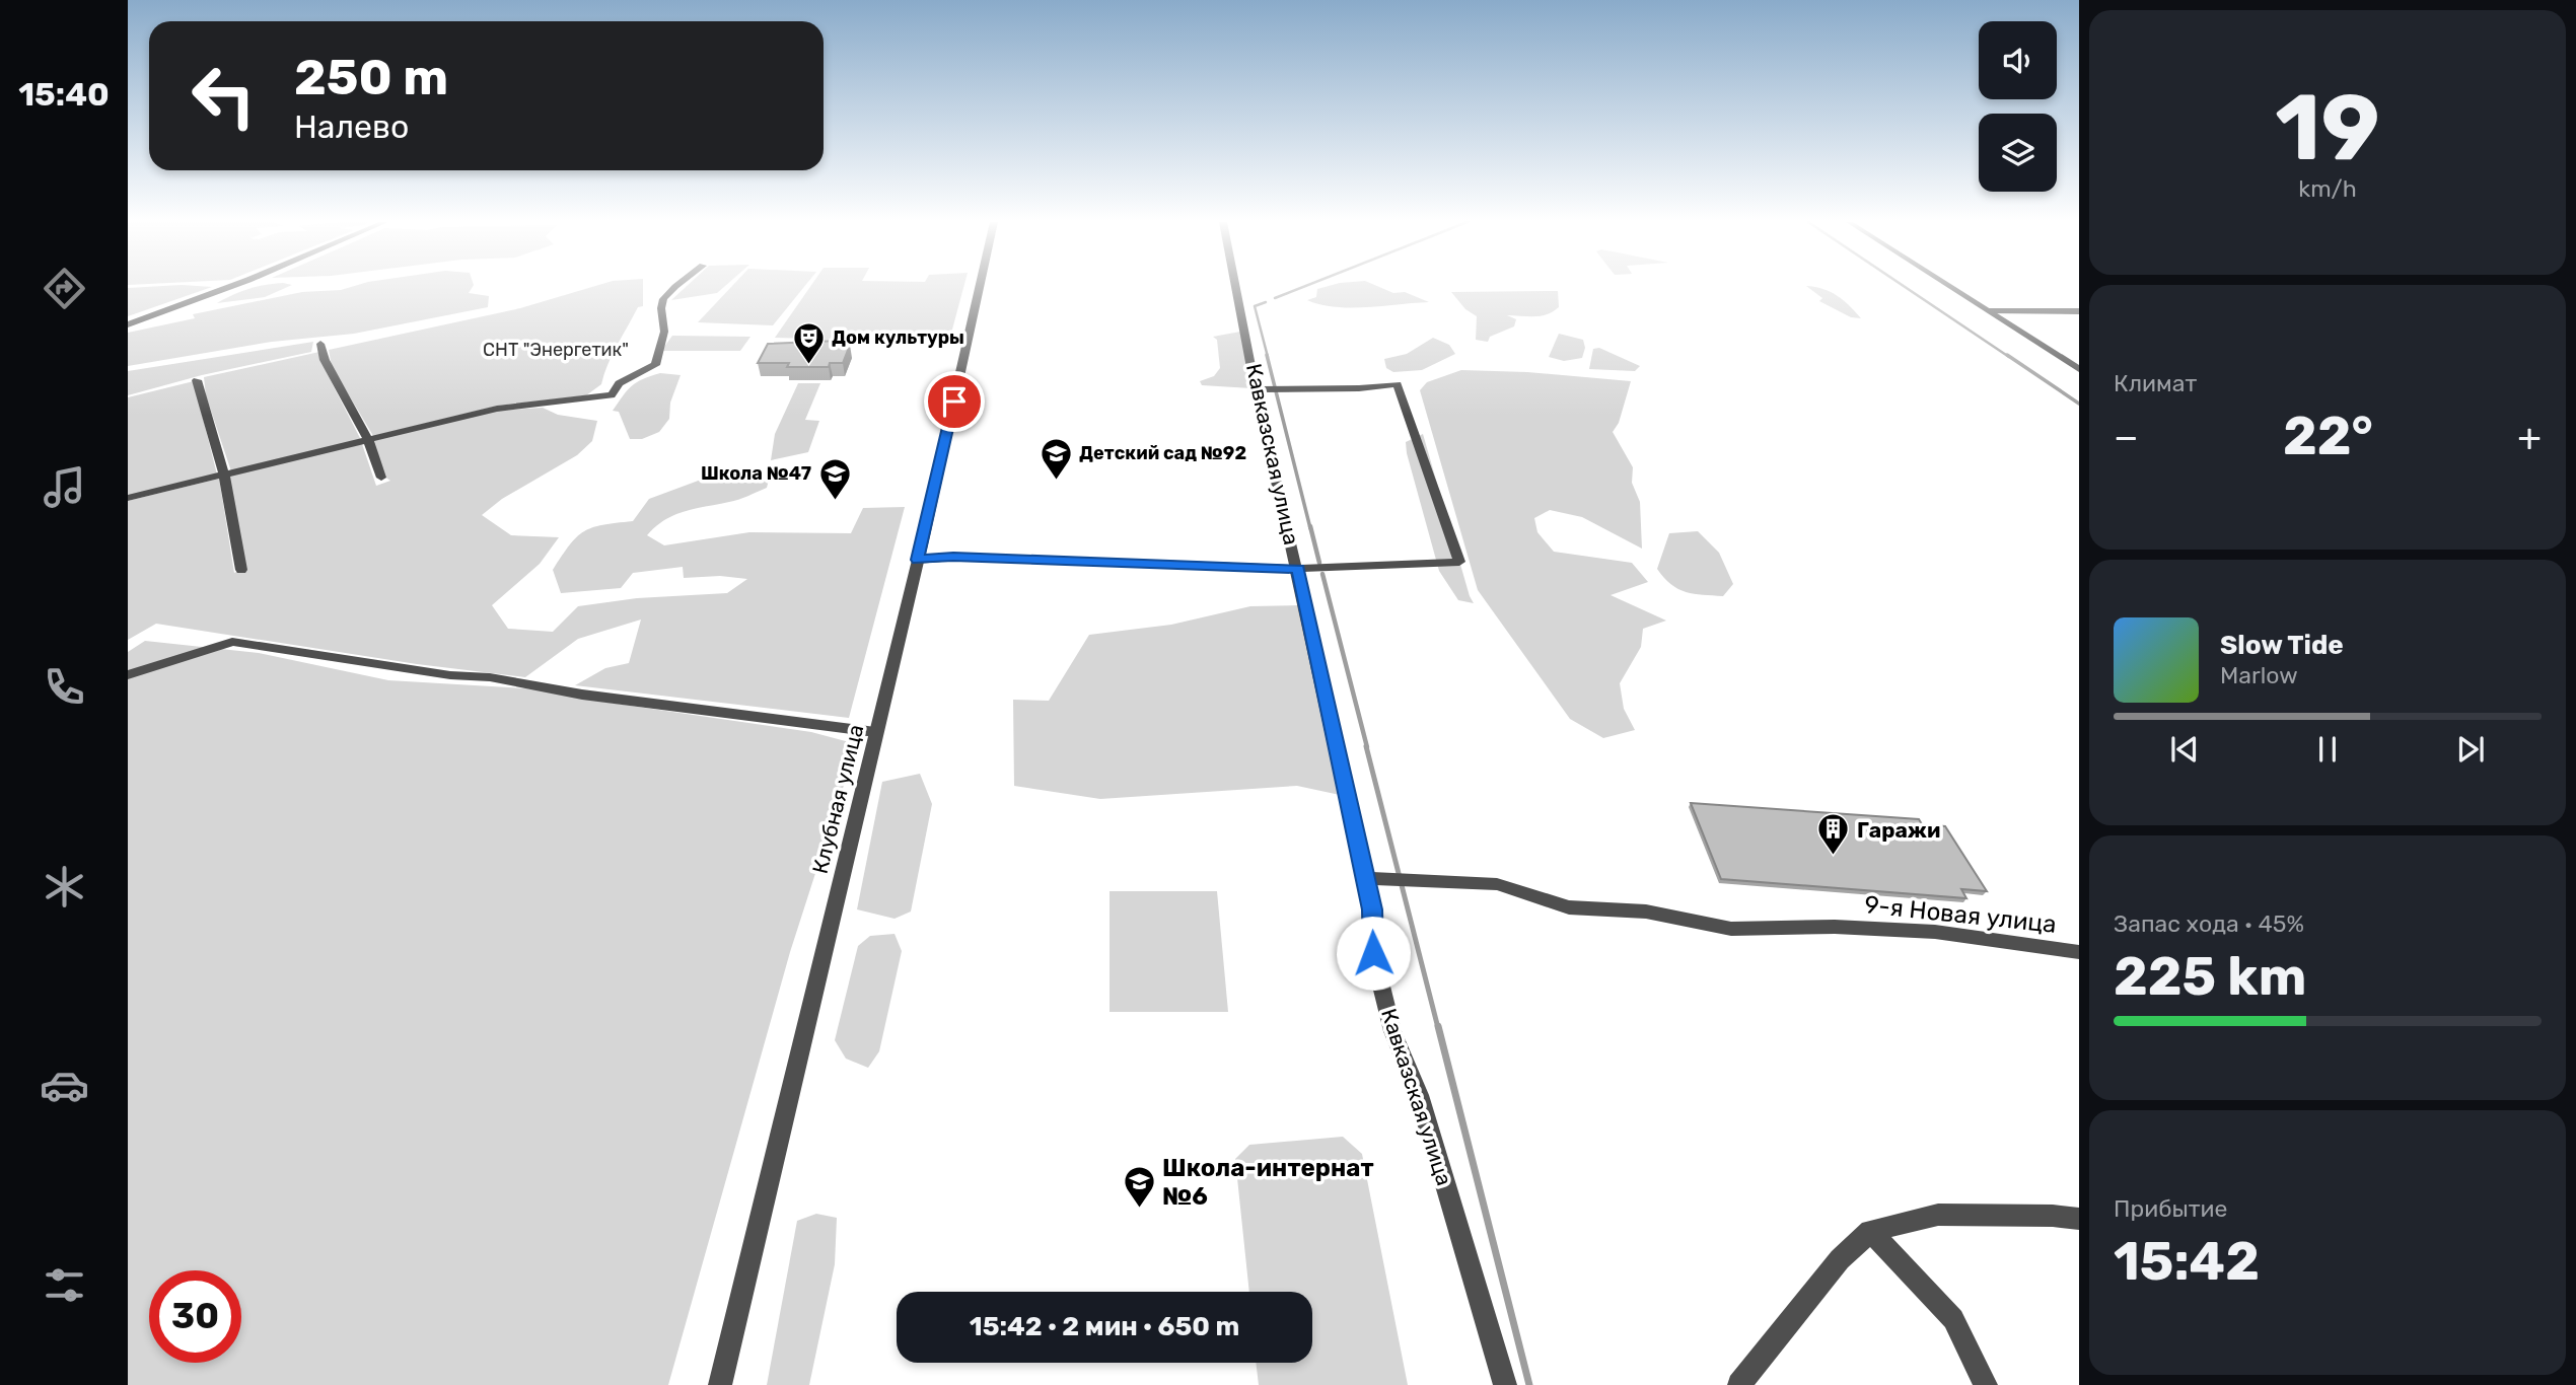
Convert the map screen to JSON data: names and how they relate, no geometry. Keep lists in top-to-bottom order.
{
  "streets": {
    "street": ["Кавказская улица", "Клубная улица", "9-я Новая улица"]
  },
  "crossings": [
    ["Кавказская улица", "9-я Новая улица"]
  ],
  "parks": ["СНТ \"Энергетик\""],
  "places": {
    "theatre": ["Дом культуры"],
    "school or university": ["Детский сад №92", "Школа №47", "Школа-интернат №6"],
    "building": ["Гаражи"]
  },
  "page": {
    "tabs": "15:40",
    "tile": [
      ["19", "km/h"],
      "Климат",
      ["Запас хода · 45%", "225 km"],
      ["Прибытие", "15:42"]
    ],
    "turn": ["250 m", "Налево"],
    "heat": ["−", "22°", "+"],
    "song": ["Slow Tide", "Marlow"],
    "limit": "30",
    "trip": "15:42 · 2 мин · 650 m"
  }
}
